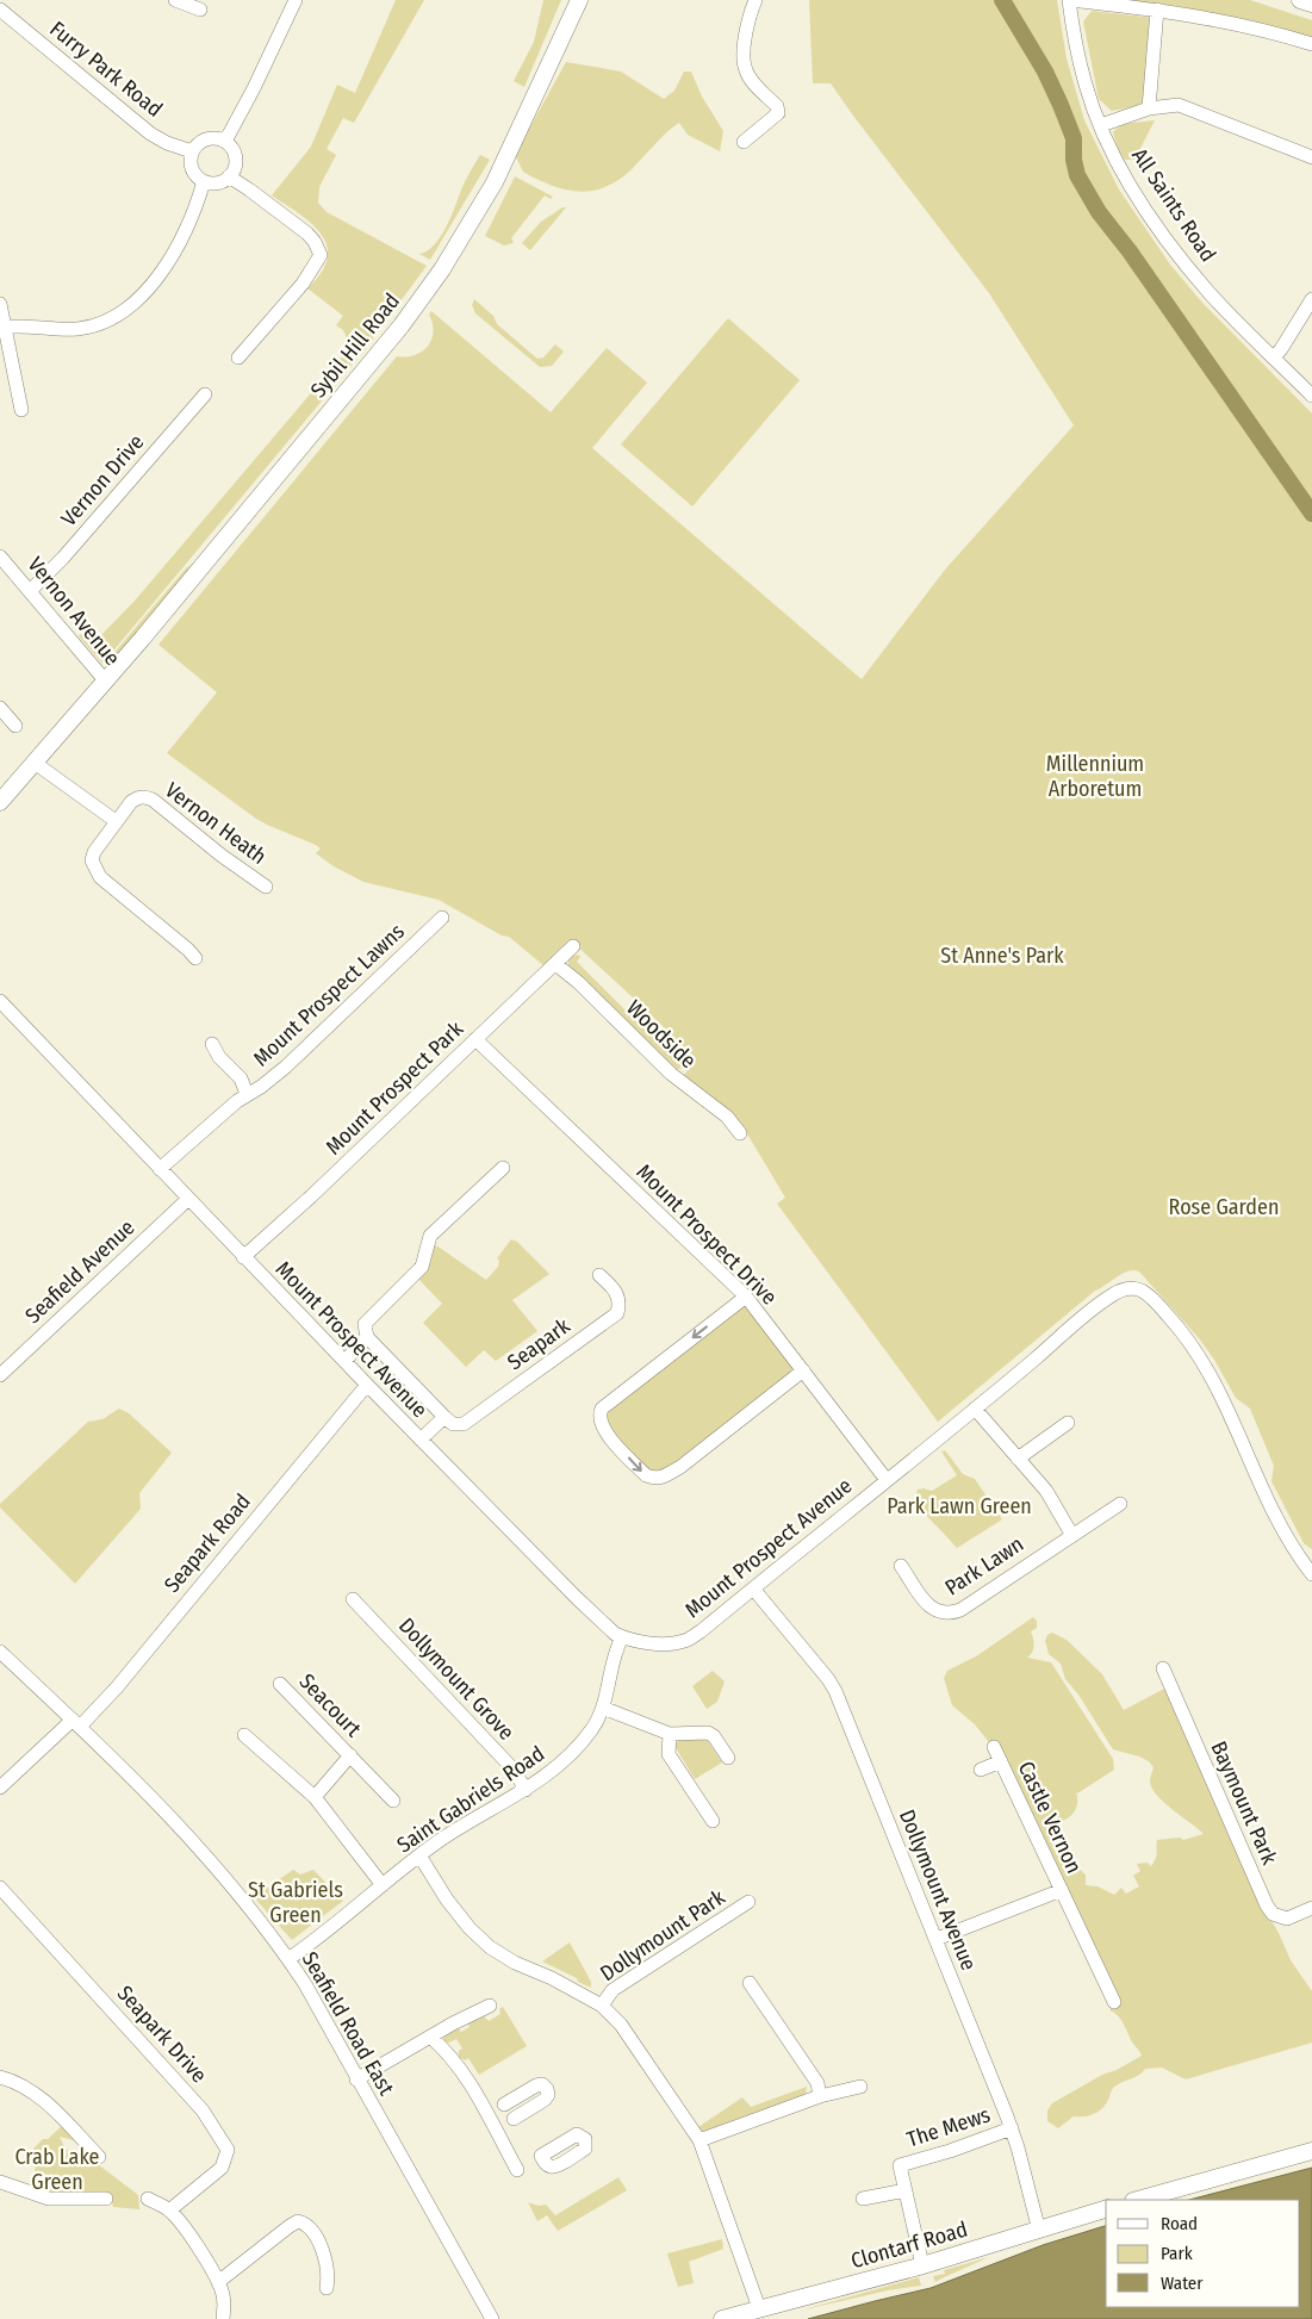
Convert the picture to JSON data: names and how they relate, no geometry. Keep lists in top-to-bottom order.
{
  "streets": {
    "main road": ["Sybil Hill Road", "Vernon Avenue", "Clontarf Road"],
    "street": [
      "Furry Park Road",
      "All Saints Road",
      "Vernon Drive",
      "Vernon Heath",
      "Mount Prospect Lawns",
      "Woodside",
      "Mount Prospect Park",
      "Mount Prospect Drive",
      "Seafield Avenue",
      "Mount Prospect Avenue",
      "Seapark",
      "Seapark Road",
      "Park Lawn",
      "Dollymount Grove",
      "Seacourt",
      "Saint Gabriels Road",
      "Baymount Park",
      "Castle Vernon",
      "Dollymount Avenue",
      "Dollymount Park",
      "Seafield Road East",
      "Seapark Drive",
      "The Mews"
    ]
  },
  "crossings": [
    ["Sybil Hill Road", "Vernon Avenue"],
    ["Vernon Drive", "Vernon Avenue"],
    ["Mount Prospect Lawns", "Mount Prospect Avenue"],
    ["Woodside", "Mount Prospect Park"],
    ["Mount Prospect Park", "Mount Prospect Drive"],
    ["Mount Prospect Park", "Mount Prospect Avenue"],
    ["Mount Prospect Drive", "Mount Prospect Avenue"],
    ["Seafield Avenue", "Mount Prospect Avenue"],
    ["Mount Prospect Avenue", "Seapark Road"],
    ["Mount Prospect Avenue", "Saint Gabriels Road"],
    ["Mount Prospect Avenue", "Dollymount Avenue"],
    ["Seapark Road", "Seafield Road East"],
    ["Dollymount Grove", "Saint Gabriels Road"],
    ["Saint Gabriels Road", "Dollymount Park"],
    ["Saint Gabriels Road", "Seafield Road East"],
    ["Castle Vernon", "Dollymount Avenue"],
    ["Dollymount Avenue", "The Mews"],
    ["Dollymount Avenue", "Clontarf Road"],
    ["Dollymount Park", "Clontarf Road"]
  ],
  "parks": [
    "Millennium Arboretum",
    "St Anne's Park",
    "Rose Garden",
    "Park Lawn Green",
    "St Gabriels Green",
    "Crab Lake Green"
  ],
  "legend": ["Road", "Park", "Water"]
}
